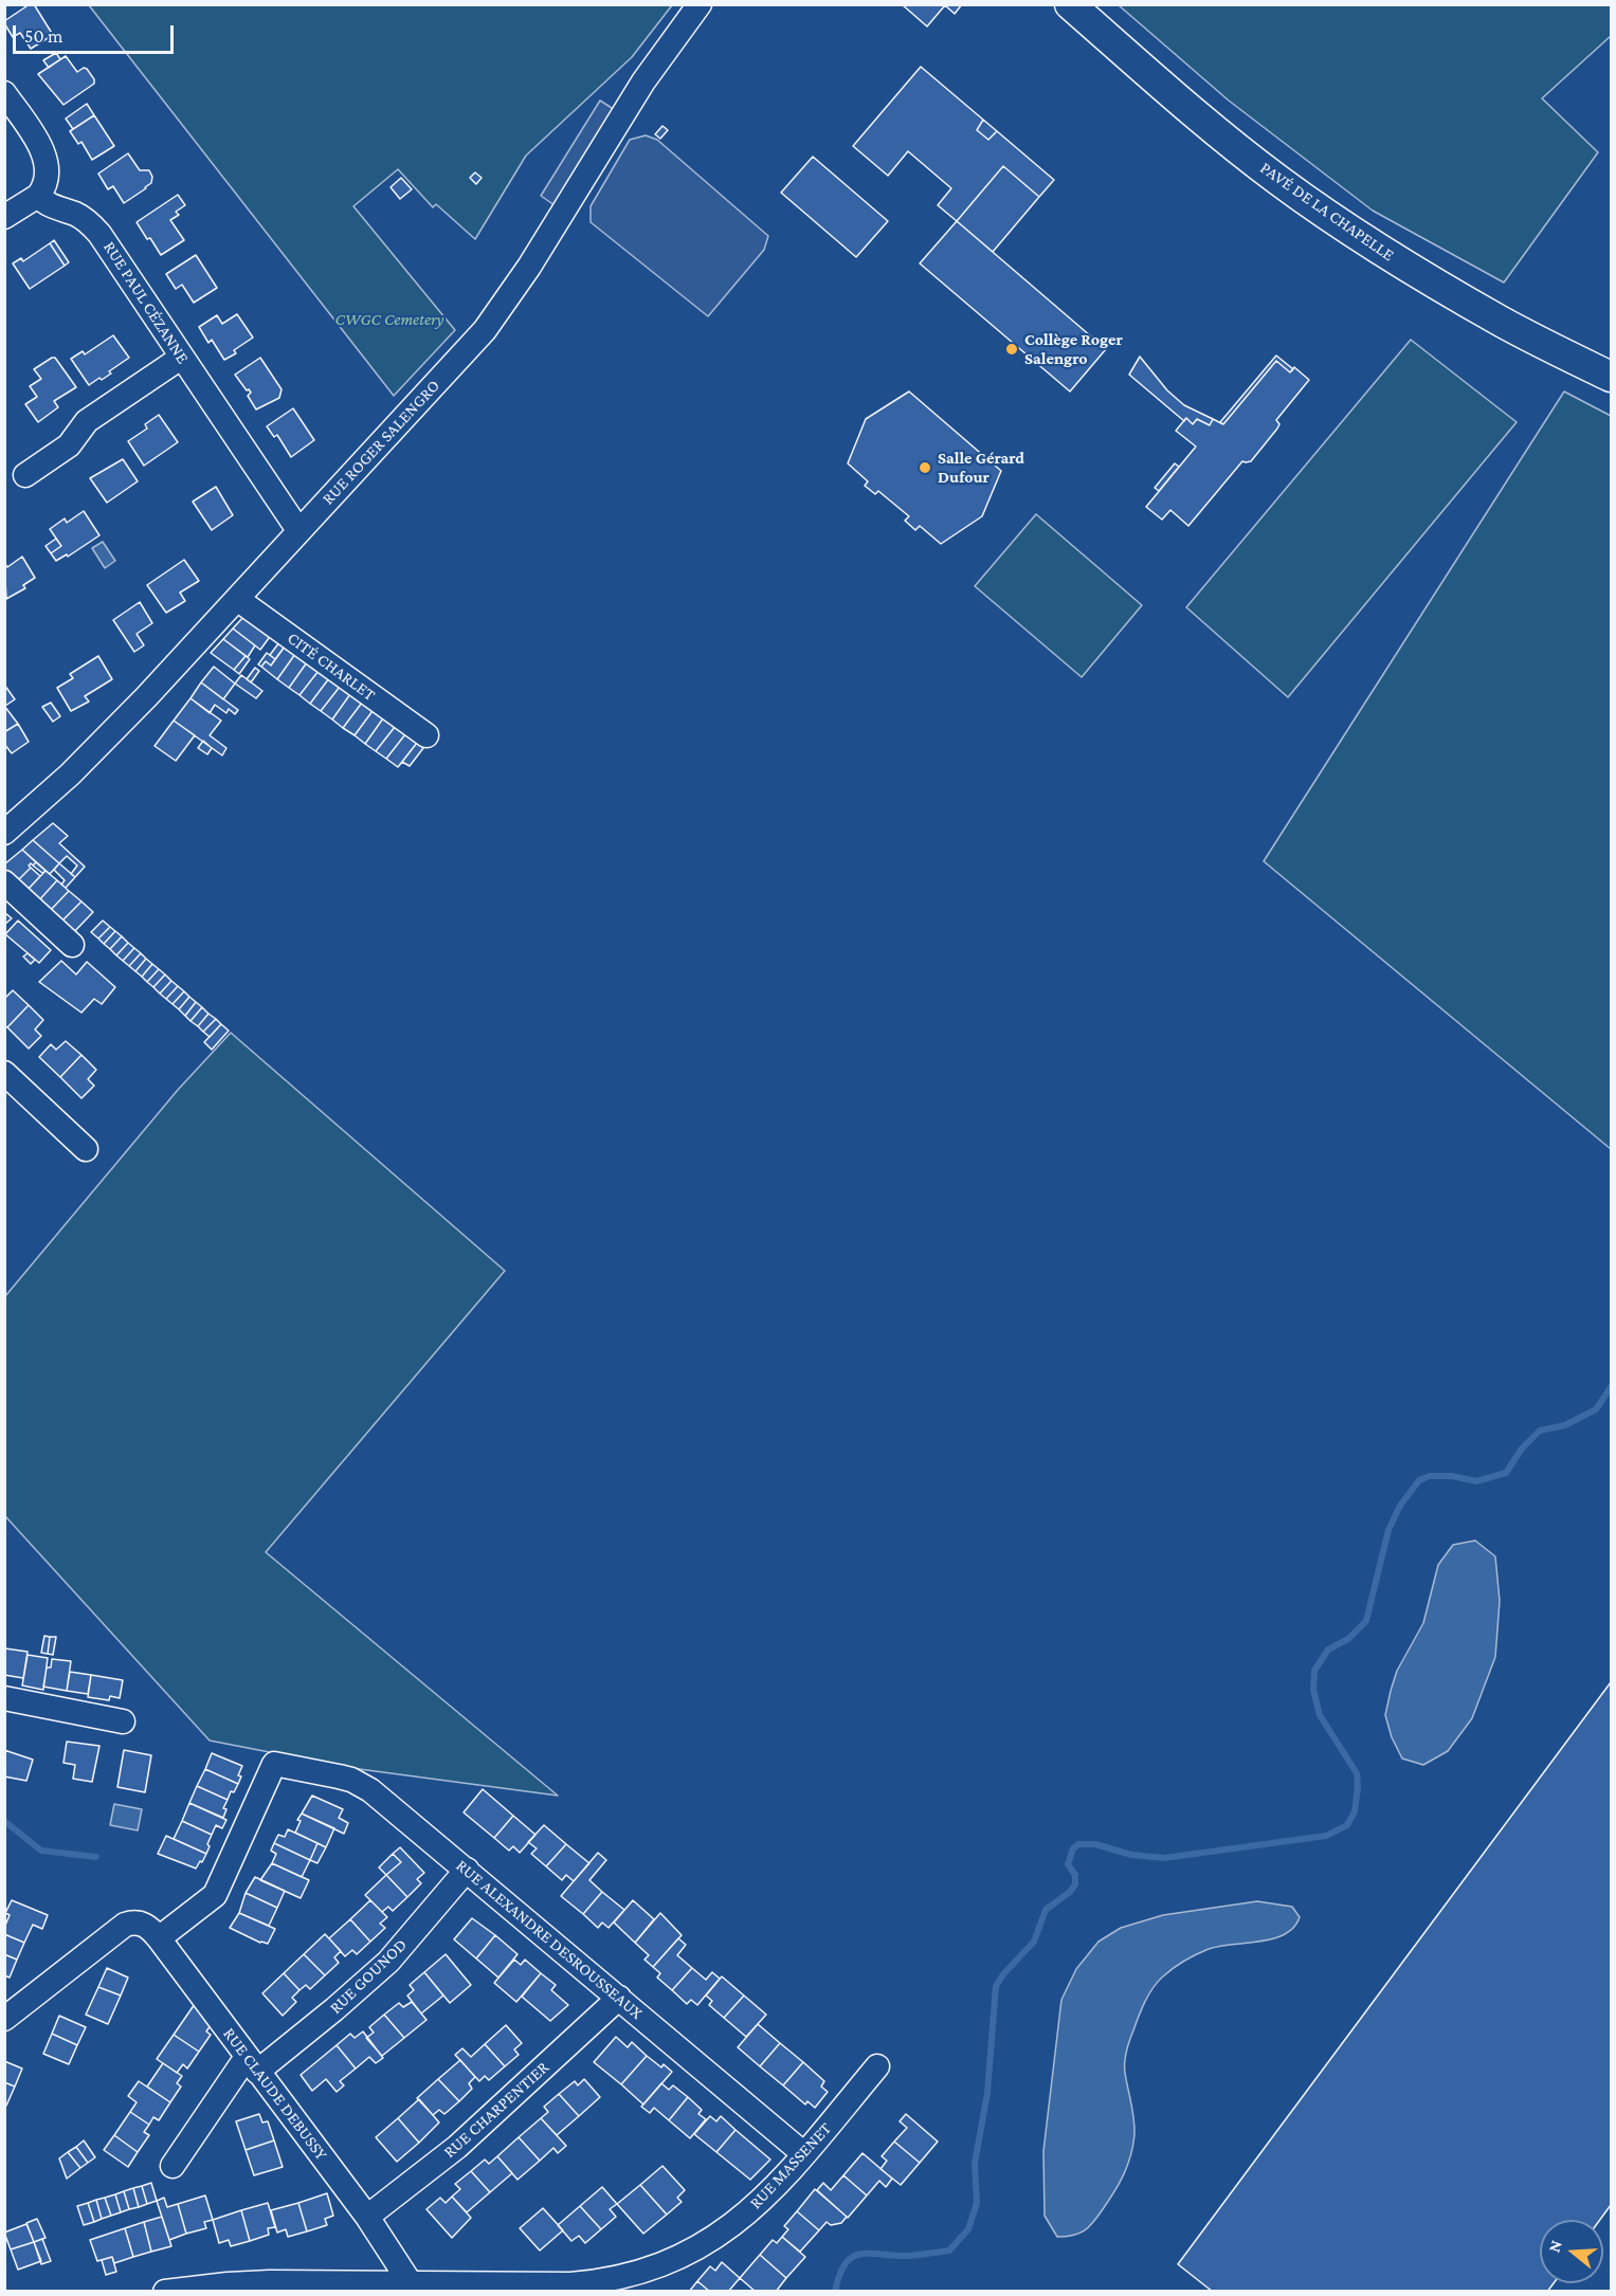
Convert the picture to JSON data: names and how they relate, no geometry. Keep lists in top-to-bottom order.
{
  "streets": {
    "main road": ["PAVÉ DE LA CHAPELLE"],
    "street": [
      "RUE PAUL CÉZANNE",
      "RUE ROGER SALENGRO",
      "CITÉ CHARLET",
      "RUE ALEXANDRE DESROUSSEAUX",
      "RUE GOUNOD",
      "RUE CLAUDE DEBUSSY",
      "RUE CHARPENTIER",
      "RUE MASSENET"
    ]
  },
  "crossings": [
    ["RUE PAUL CÉZANNE", "RUE ROGER SALENGRO"],
    ["RUE ROGER SALENGRO", "CITÉ CHARLET"],
    ["RUE ALEXANDRE DESROUSSEAUX", "RUE GOUNOD"],
    ["RUE ALEXANDRE DESROUSSEAUX", "RUE CLAUDE DEBUSSY"],
    ["RUE ALEXANDRE DESROUSSEAUX", "RUE CHARPENTIER"],
    ["RUE ALEXANDRE DESROUSSEAUX", "RUE MASSENET"],
    ["RUE GOUNOD", "RUE CLAUDE DEBUSSY"],
    ["RUE CLAUDE DEBUSSY", "RUE CHARPENTIER"],
    ["RUE CLAUDE DEBUSSY", "RUE MASSENET"]
  ],
  "parks": ["CWGC Cemetery"],
  "places": ["Collège Roger Salengro", "Salle Gérard Dufour"],
  "scale_bar": "50 m",
  "north": "left"
}
